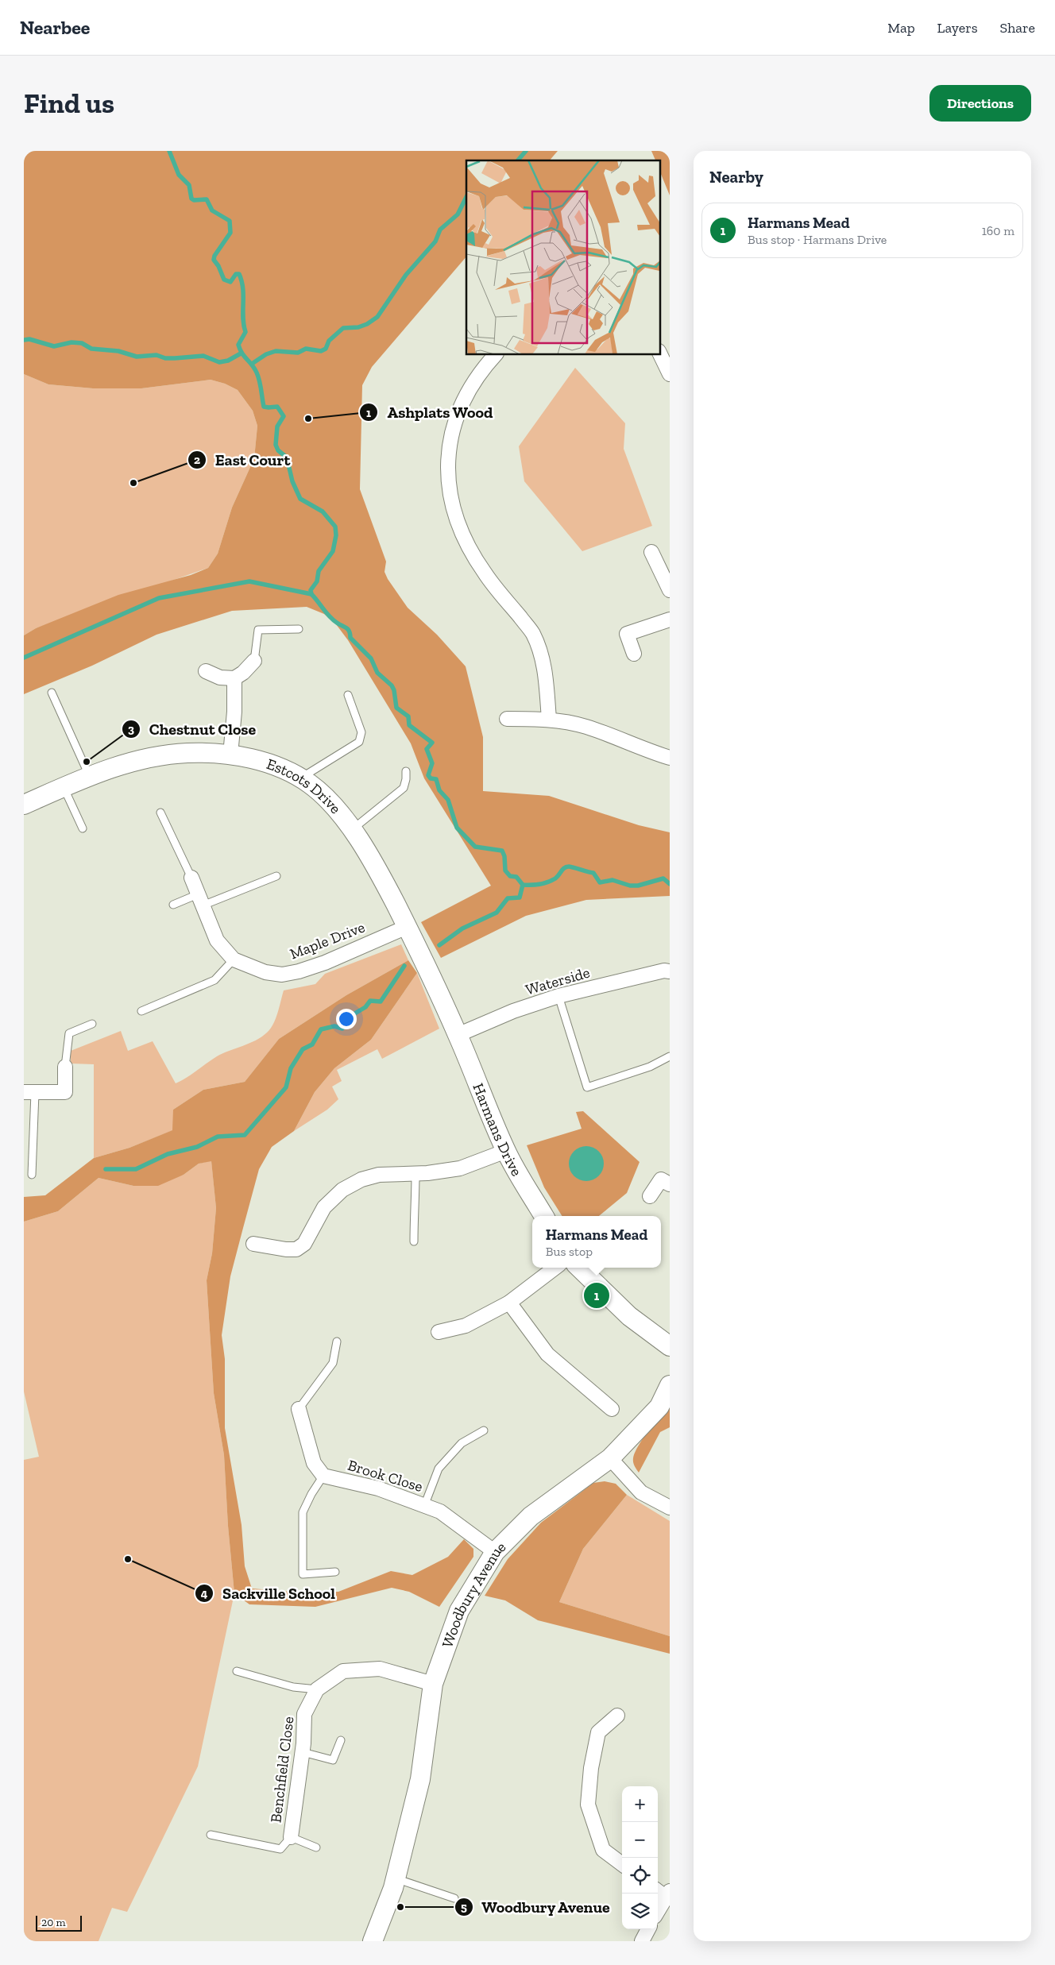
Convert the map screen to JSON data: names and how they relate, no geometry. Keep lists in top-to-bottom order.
{
  "streets": {
    "street": [
      "Estcots Drive",
      "Maple Drive",
      "Waterside",
      "Harmans Drive",
      "Brook Close",
      "Woodbury Avenue",
      "Benchfield Close"
    ]
  },
  "crossings": [
    ["Estcots Drive", "Maple Drive"],
    ["Estcots Drive", "Waterside"],
    ["Estcots Drive", "Harmans Drive"],
    ["Waterside", "Harmans Drive"],
    ["Brook Close", "Woodbury Avenue"],
    ["Woodbury Avenue", "Benchfield Close"]
  ],
  "places": [
    "Ashplats Wood",
    "East Court",
    "Chestnut Close",
    "Sackville School",
    "Woodbury Avenue"
  ],
  "scale_bar": "20 m",
  "page": {
    "header": "Nearbee",
    "nav": ["Map", "Layers", "Share"],
    "buttons": "Directions",
    "title": "Find us",
    "heading": "Nearby",
    "list": [
      {
        "mark": "1",
        "name": "Harmans Mead",
        "note": "Bus stop · Harmans Drive",
        "value": "160 m"
      }
    ],
    "popup": ["Harmans Mead", "Bus stop"],
    "pins": "1",
    "map_buttons": ["+", "−"],
    "scale": "20 m"
  }
}
